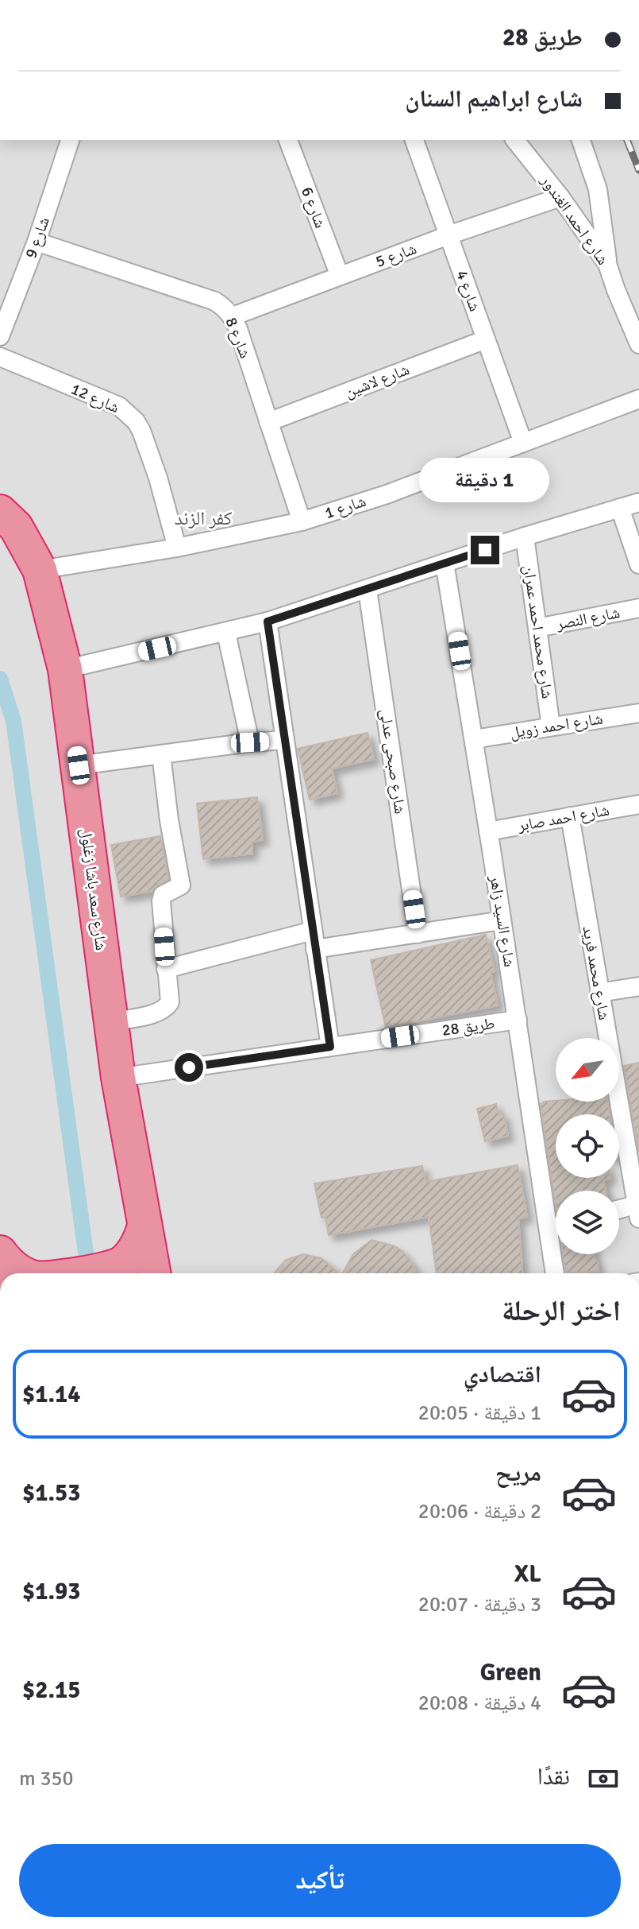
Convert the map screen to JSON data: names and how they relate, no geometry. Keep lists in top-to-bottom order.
{
  "streets": {
    "highway": ["شارع سعد باشا زغلول"],
    "street": [
      "شارع 6",
      "شارع احمد الغندور",
      "شارع 9",
      "شارع 5",
      "شارع 4",
      "شارع 8",
      "شارع لاشين",
      "شارع 12",
      "شارع 1",
      "شارع النصر",
      "شارع محمد احمد عمران",
      "شارع احمد زويل",
      "شارع صبحى عدلى",
      "شارع احمد صابر",
      "شارع السيد زاهر",
      "شارع محمد فريد",
      "طريق 28"
    ]
  },
  "crossings": [
    ["شارع 6", "شارع 5"],
    ["شارع احمد الغندور", "شارع 5"],
    ["شارع 9", "شارع 8"],
    ["شارع 5", "شارع 4"],
    ["شارع 5", "شارع 8"],
    ["شارع 4", "شارع لاشين"],
    ["شارع 4", "شارع 1"],
    ["شارع 8", "شارع لاشين"],
    ["شارع 8", "شارع 1"],
    ["شارع 12", "شارع 1"],
    ["شارع 1", "شارع سعد باشا زغلول"],
    ["شارع النصر", "شارع محمد احمد عمران"],
    ["شارع محمد احمد عمران", "شارع احمد زويل"],
    ["شارع احمد زويل", "شارع السيد زاهر"],
    ["شارع احمد صابر", "شارع السيد زاهر"],
    ["شارع احمد صابر", "شارع محمد فريد"],
    ["شارع سعد باشا زغلول", "طريق 28"],
    ["شارع السيد زاهر", "طريق 28"]
  ],
  "districts": ["كفر الزند"],
  "north": "bottom left",
  "page": {
    "banner": ["طريق 28", "شارع ابراهيم السنان"],
    "bubble": "1 دقيقة",
    "heading": "اختر الرحلة",
    "list": [
      {
        "name": "اقتصادي",
        "note": "1 دقيقة · 20:05",
        "value": "$1.14"
      },
      {
        "name": "مريح",
        "note": "2 دقيقة · 20:06",
        "value": "$1.53"
      },
      {
        "name": "XL",
        "note": "3 دقيقة · 20:07",
        "value": "$1.93"
      },
      {
        "name": "Green",
        "note": "4 دقيقة · 20:08",
        "value": "$2.15"
      }
    ],
    "pay": ["نقدًا", "350 m"],
    "buttons": "تأكيد"
  }
}
